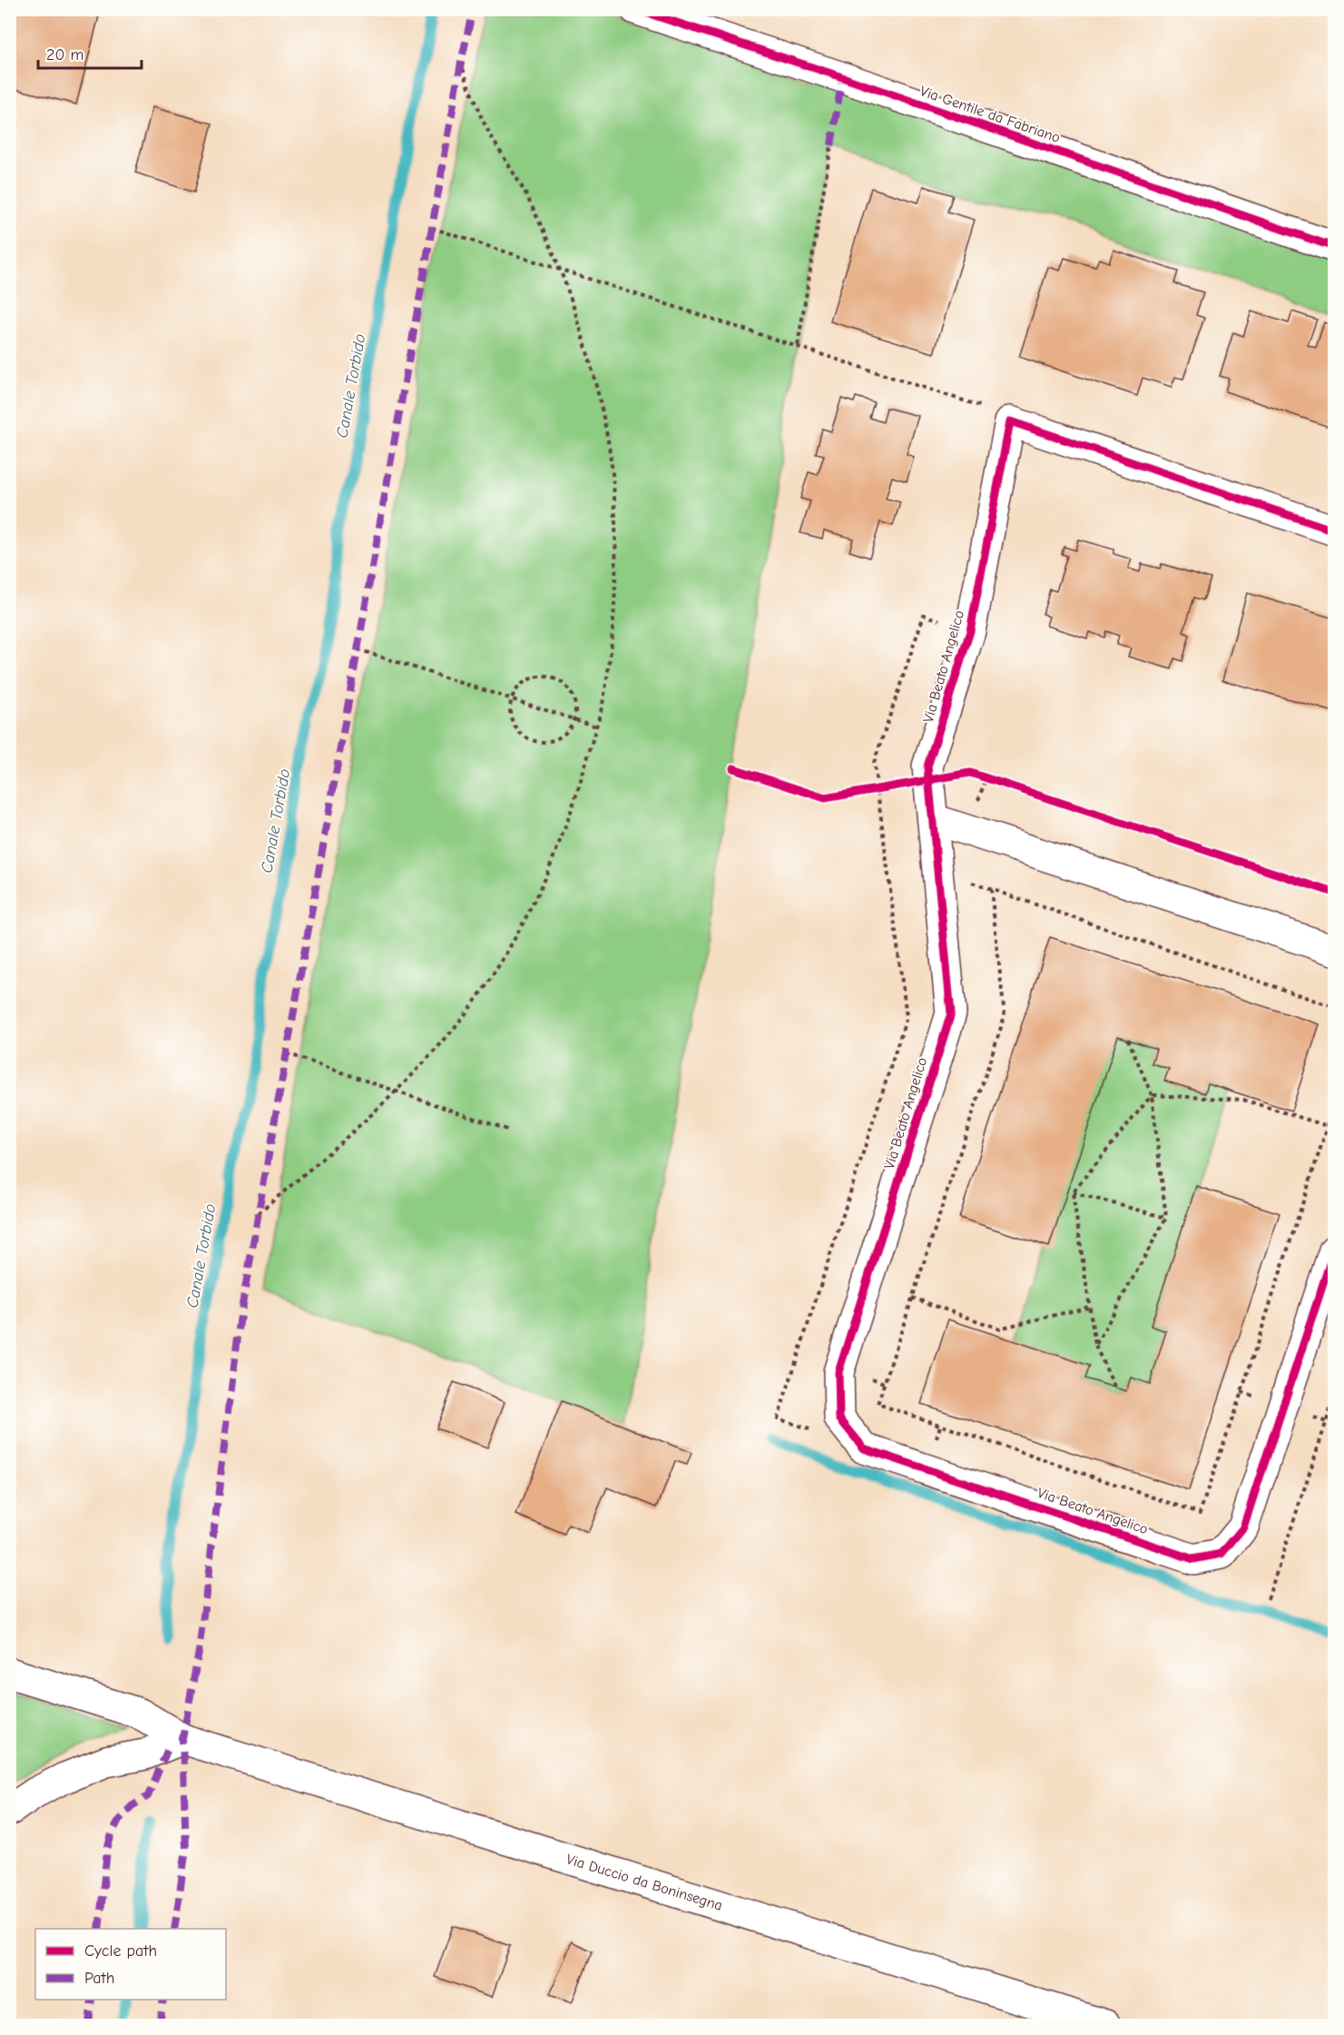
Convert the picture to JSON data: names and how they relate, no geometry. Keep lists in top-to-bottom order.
{
  "streets": {
    "street": ["Via Gentile da Fabriano", "Via Beato Angelico", "Via Duccio da Boninsegna"]
  },
  "water": ["Canale Torbido"],
  "legend": ["Cycle path", "Path"],
  "scale_bar": "20 m"
}
